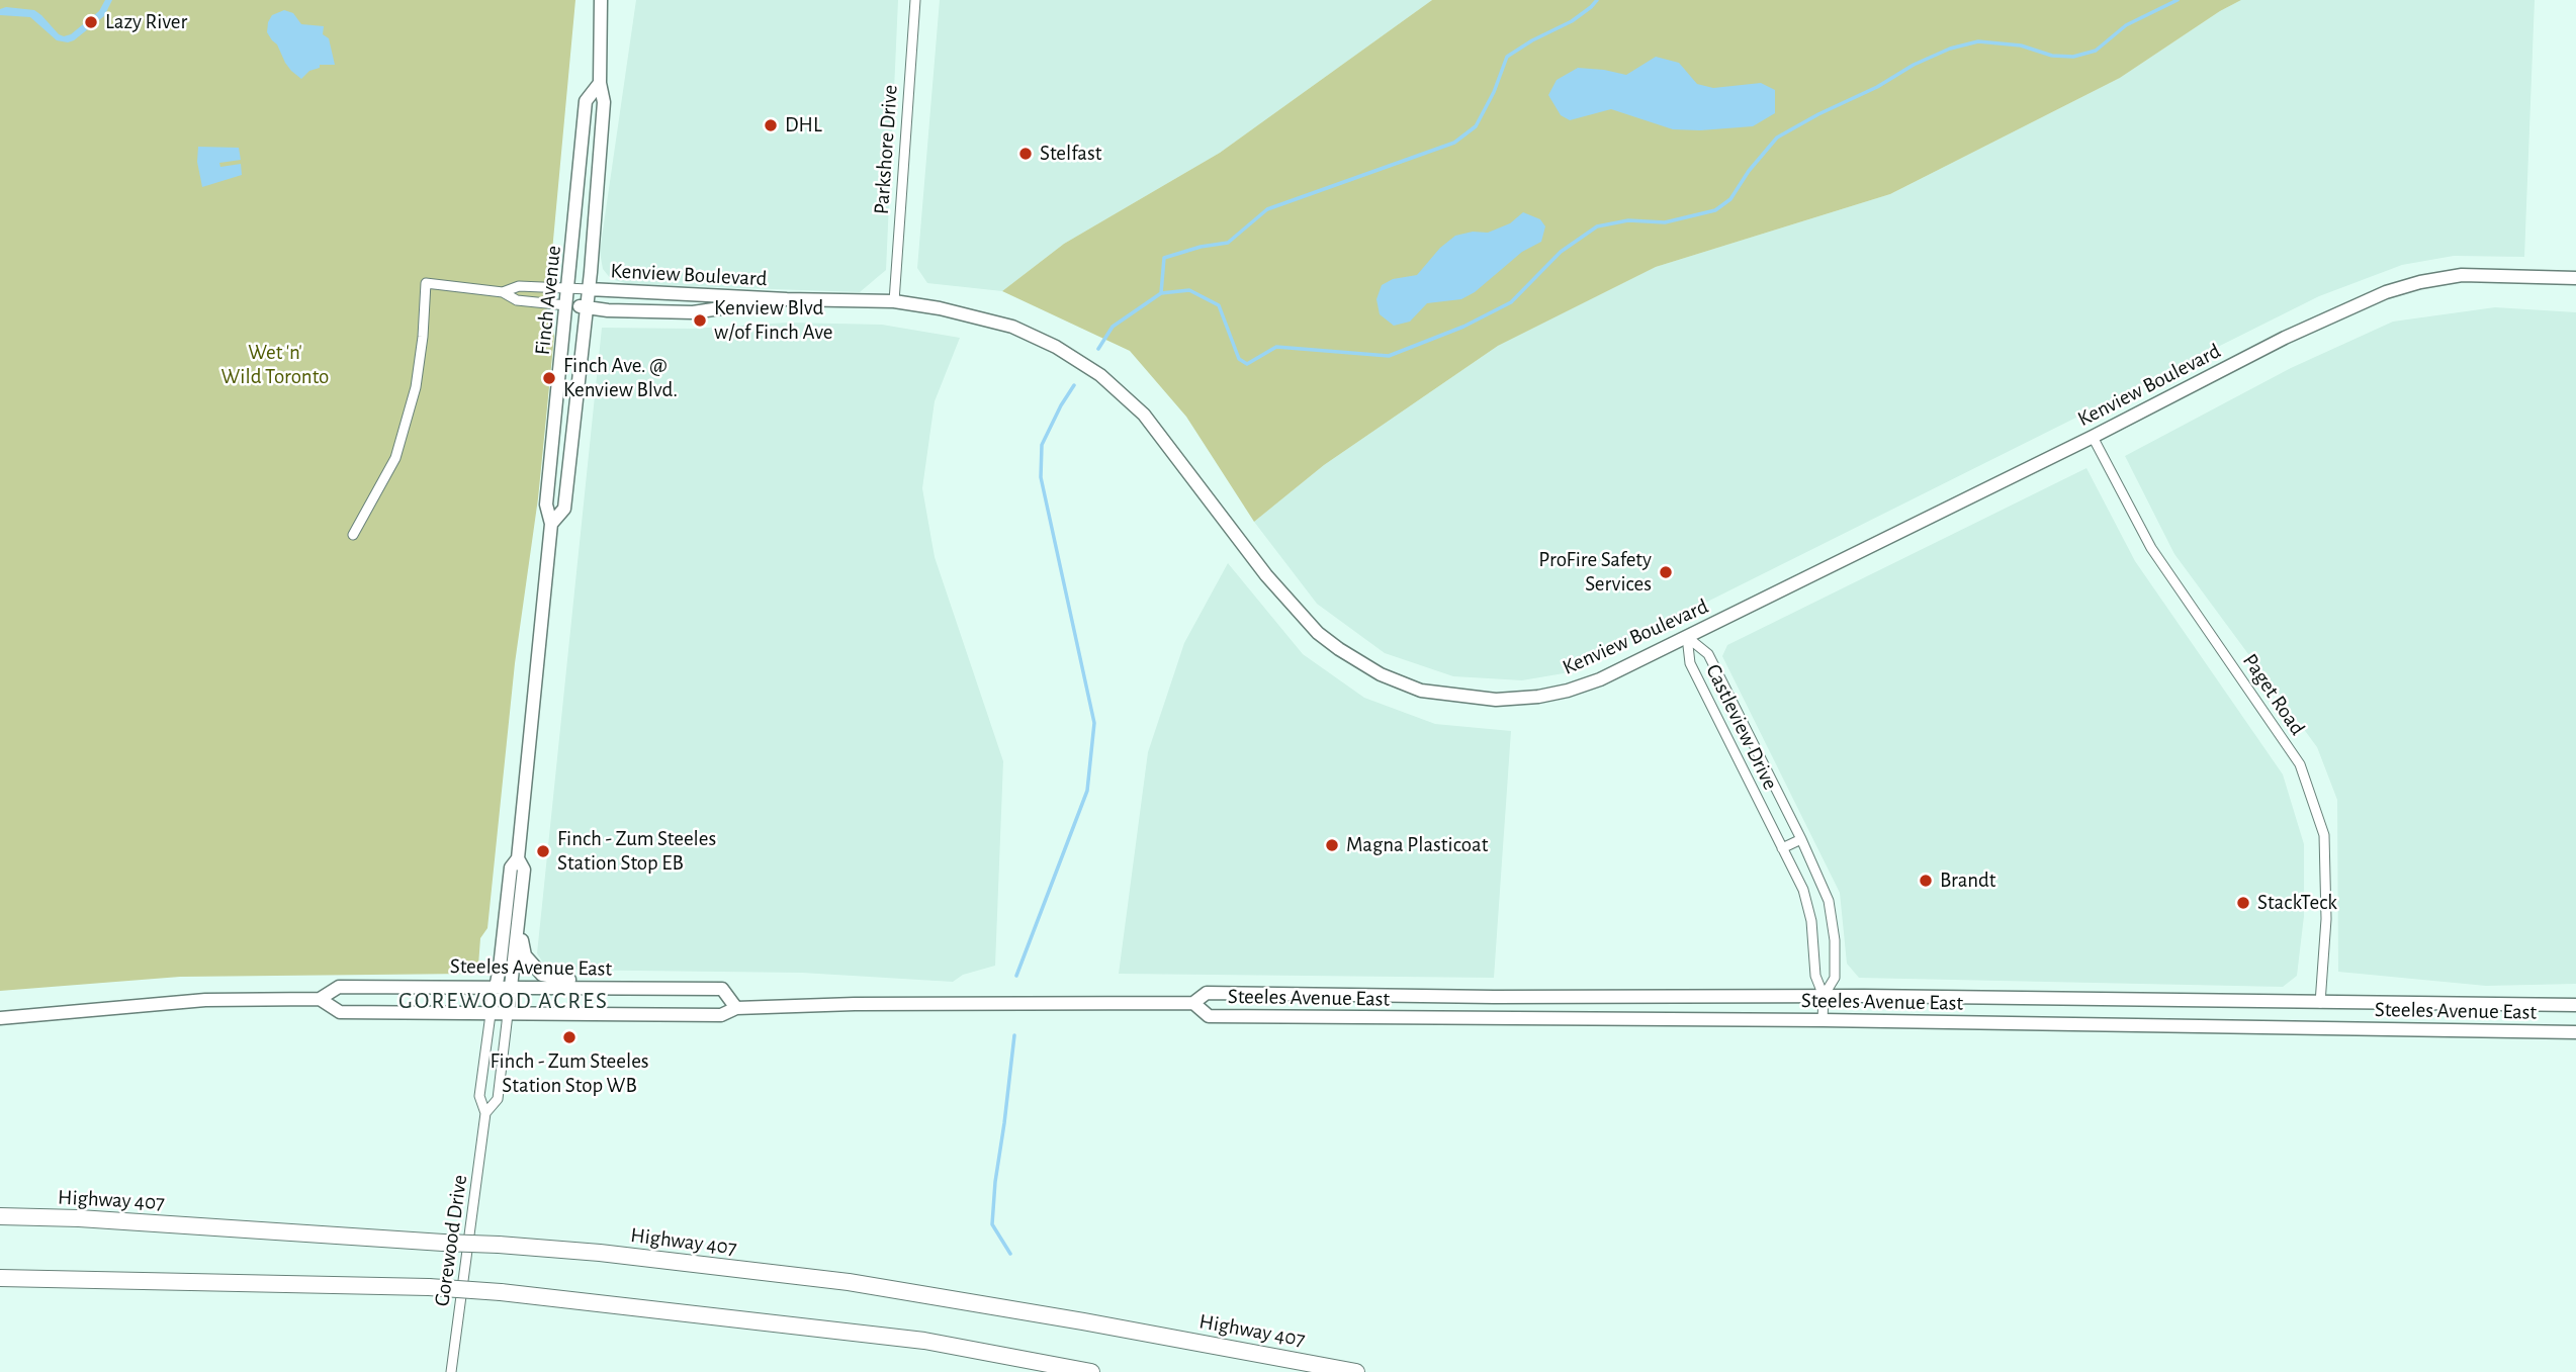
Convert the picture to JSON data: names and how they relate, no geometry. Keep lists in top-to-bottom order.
{
  "streets": {
    "highway": ["Highway 407"],
    "main road": ["Kenview Boulevard", "Finch Avenue", "Steeles Avenue East"],
    "street": [
      "Parkshore Drive",
      "Paget Road",
      "Castleview Drive",
      "Gorewood Drive"
    ]
  },
  "crossings": [
    ["Parkshore Drive", "Kenview Boulevard"],
    ["Kenview Boulevard", "Finch Avenue"],
    ["Kenview Boulevard", "Paget Road"],
    ["Kenview Boulevard", "Castleview Drive"],
    ["Finch Avenue", "Steeles Avenue East"],
    ["Finch Avenue", "Gorewood Drive"],
    ["Paget Road", "Steeles Avenue East"],
    ["Castleview Drive", "Steeles Avenue East"],
    ["Steeles Avenue East", "Gorewood Drive"]
  ],
  "districts": ["GOREWOOD ACRES"],
  "parks": ["Wet 'n' Wild Toronto"],
  "places": [
    "Lazy River",
    "DHL",
    "Stelfast",
    "Kenview Blvd w/of Finch Ave",
    "Finch Ave. @ Kenview Blvd.",
    "ProFire Safety Services",
    "Magna Plasticoat",
    "Finch - Zum Steeles Station Stop EB",
    "Brandt",
    "StackTeck",
    "Finch - Zum Steeles Station Stop WB"
  ]
}
